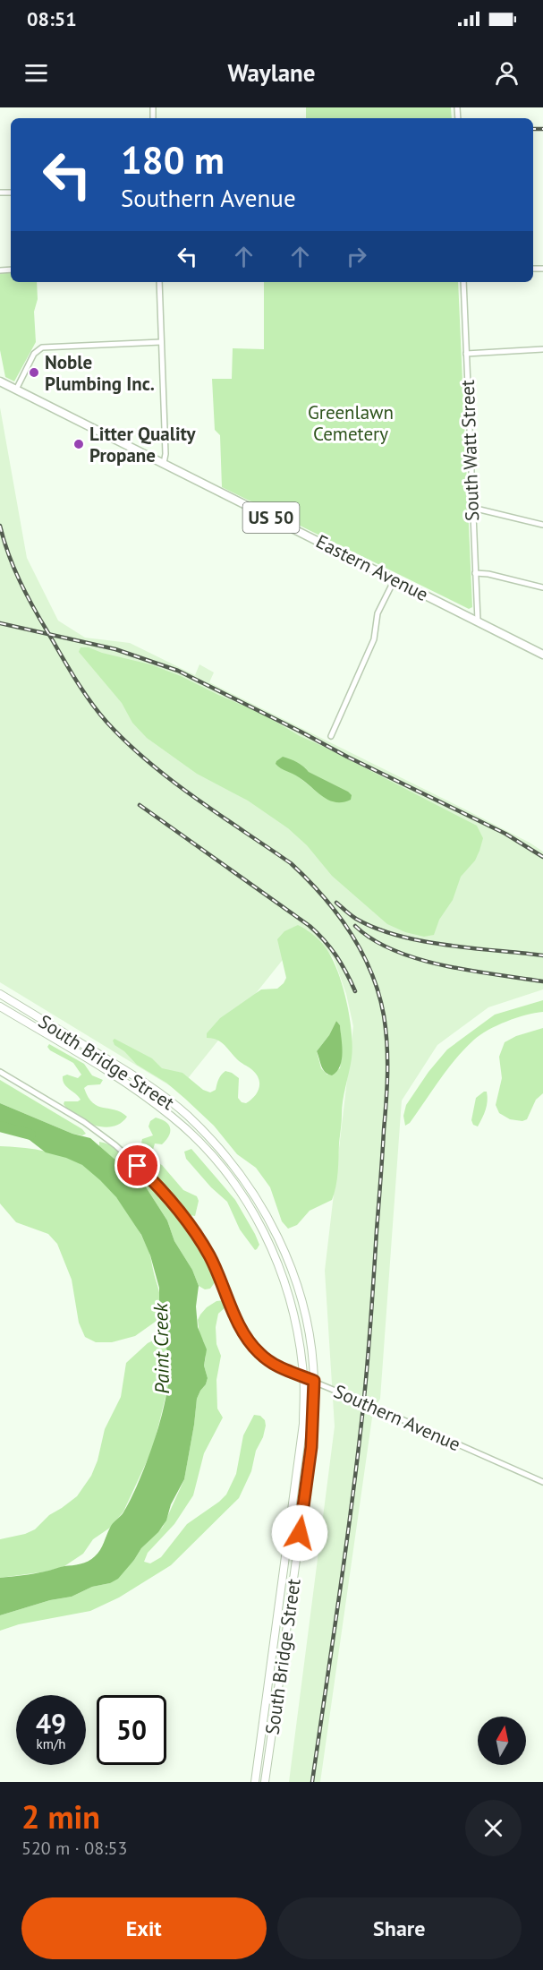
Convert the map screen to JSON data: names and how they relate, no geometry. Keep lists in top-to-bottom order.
{
  "streets": {
    "main road": ["US 50", "Eastern Avenue", "South Bridge Street"],
    "street": ["South Watt Street", "Southern Avenue"]
  },
  "crossings": [
    ["South Watt Street", "Eastern Avenue"],
    ["South Bridge Street", "Southern Avenue"]
  ],
  "water": ["Paint Creek"],
  "parks": ["Greenlawn Cemetery"],
  "places": ["Noble Plumbing Inc.", "Litter Quality Propane"],
  "north": "top",
  "page": {
    "status": "08:51",
    "header": "Waylane",
    "turn": ["180 m", "Southern Avenue"],
    "speed": "49 km/h",
    "limit": "50",
    "heading": ["2 min", "520 m · 08:53"],
    "buttons": ["Exit", "Share"]
  }
}
